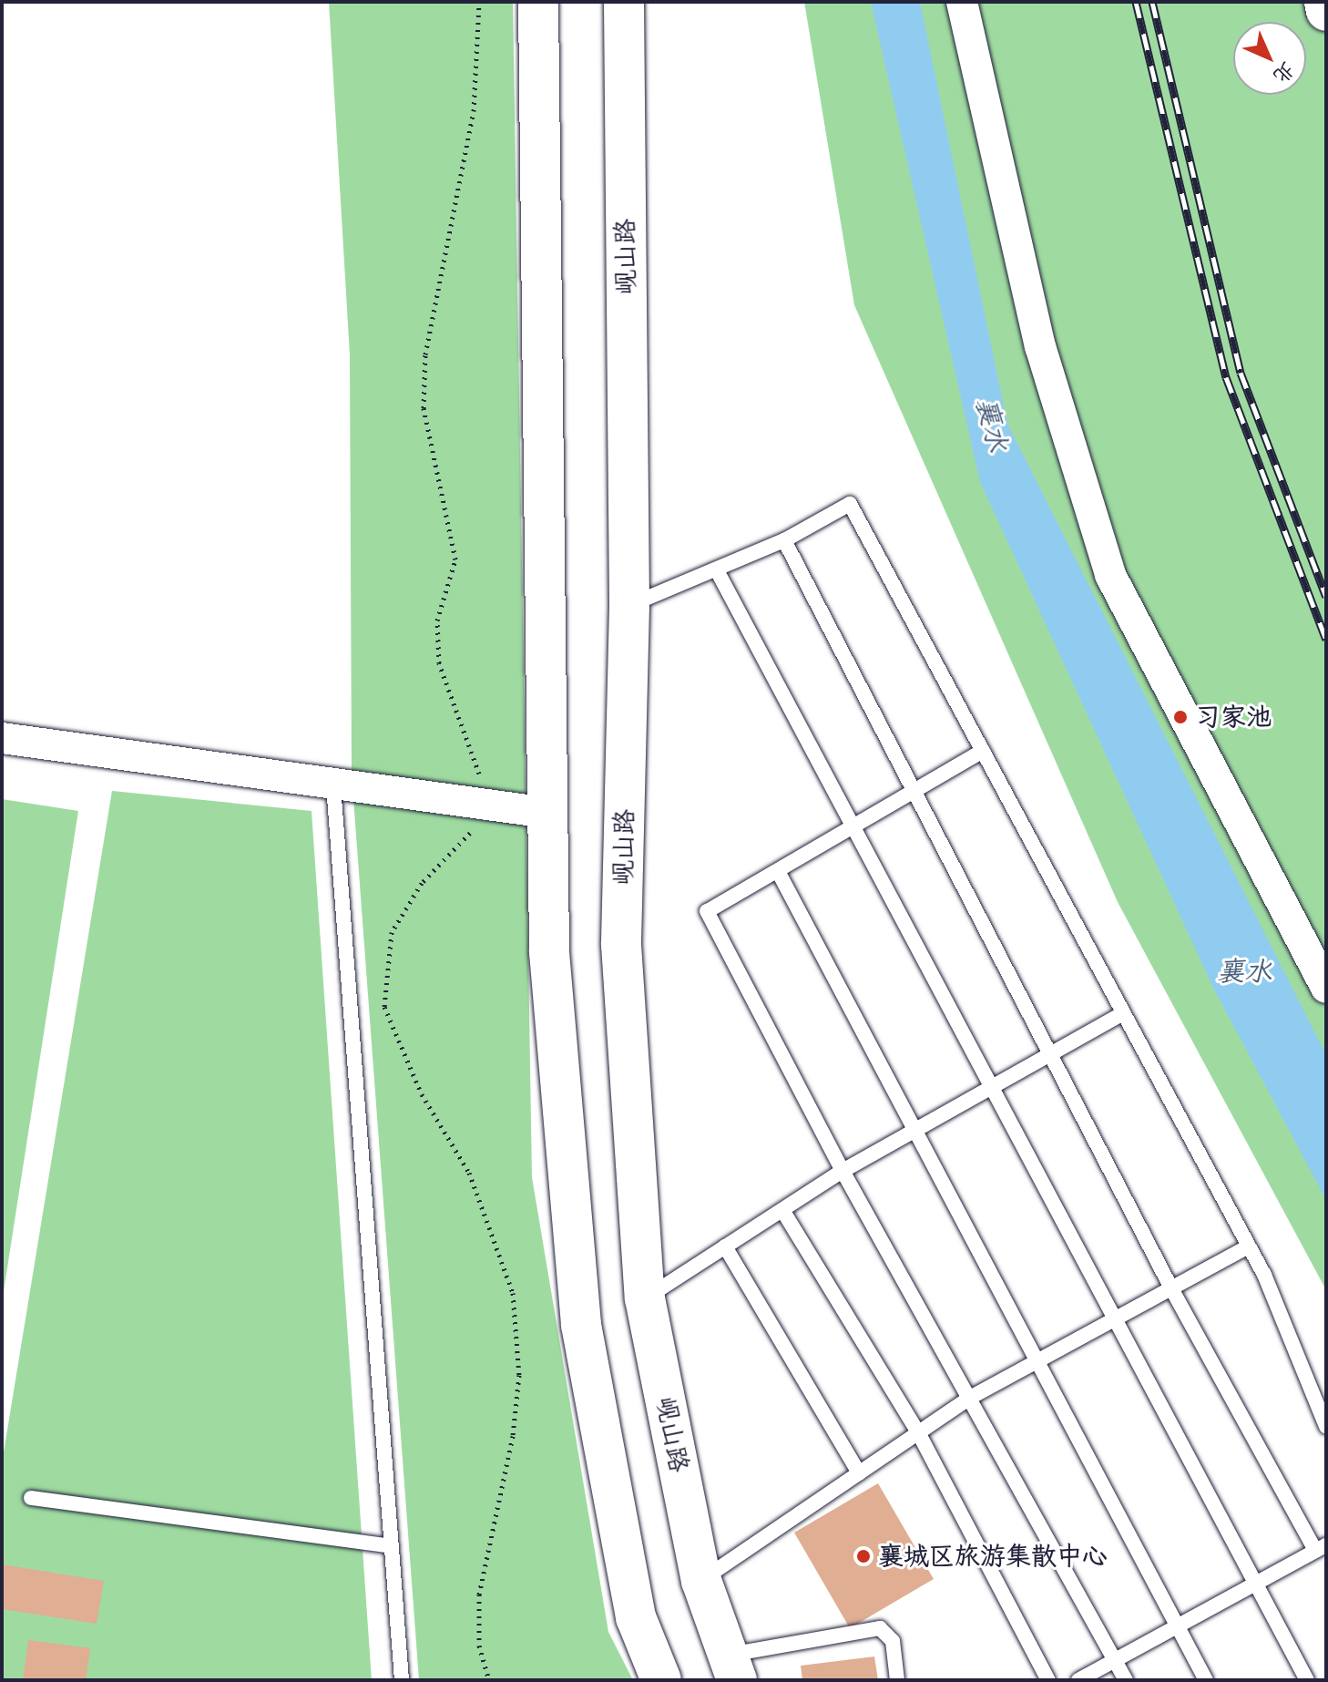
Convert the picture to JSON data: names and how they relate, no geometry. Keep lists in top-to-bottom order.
{
  "streets": {
    "main road": ["岘山路"]
  },
  "water": ["襄水"],
  "places": ["习家池", "襄城区旅游集散中心"],
  "north": "bottom right"
}
